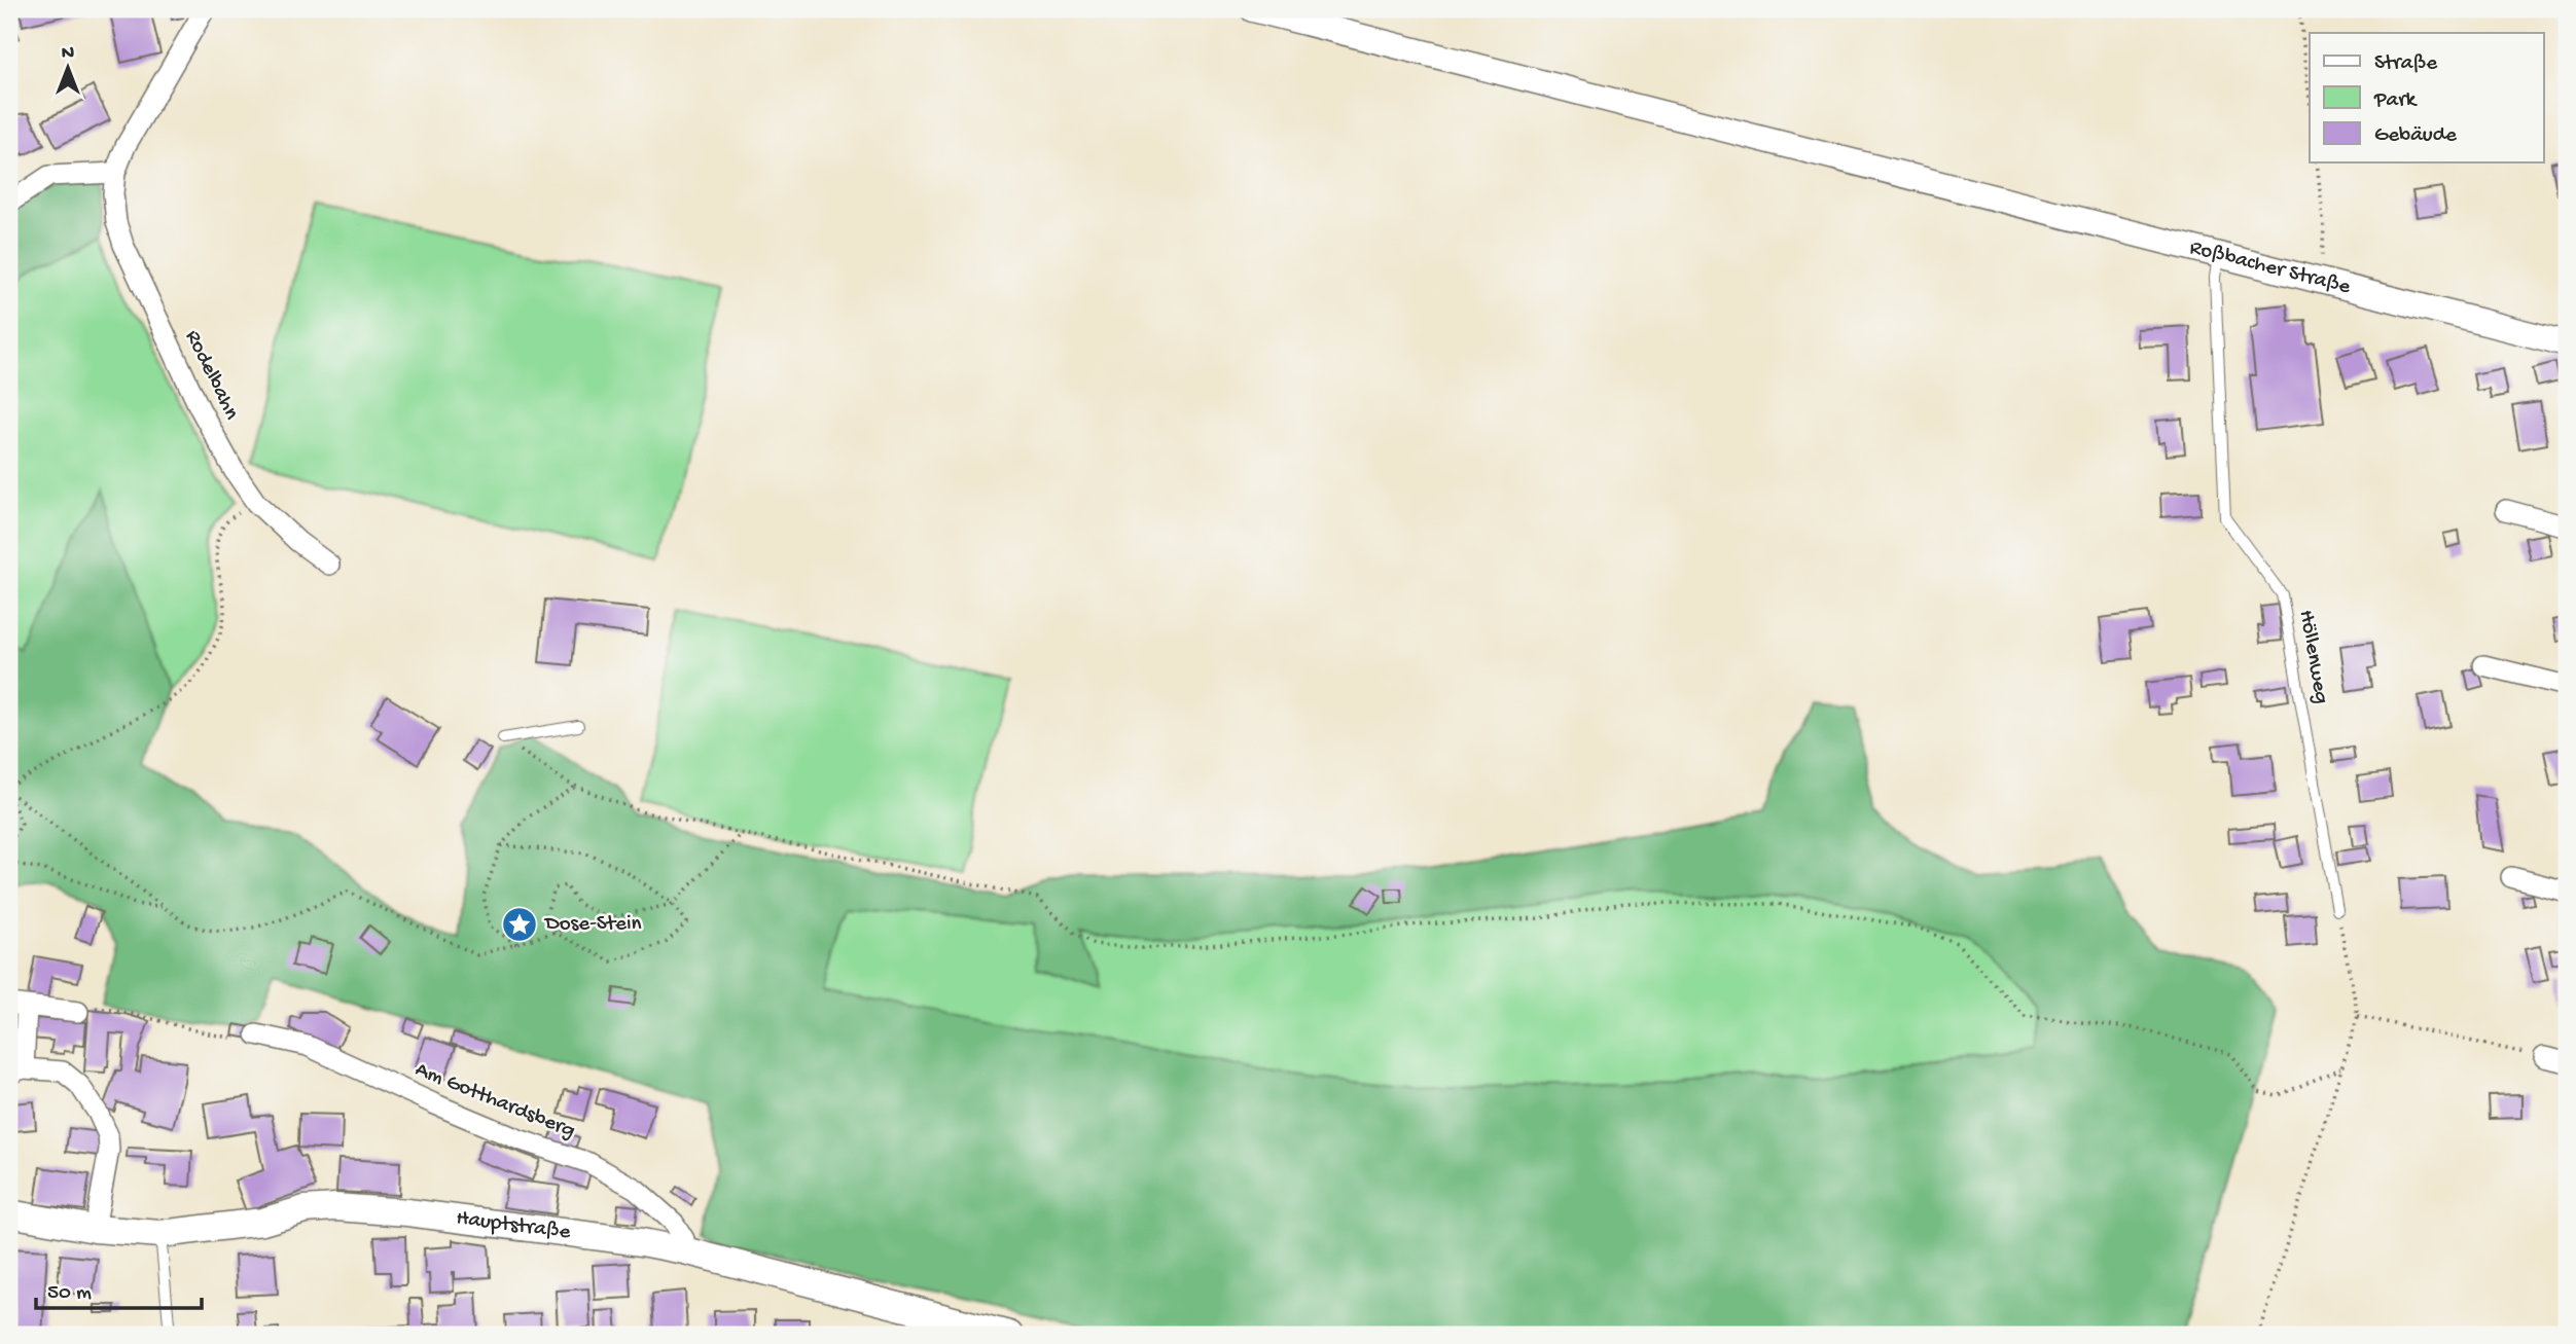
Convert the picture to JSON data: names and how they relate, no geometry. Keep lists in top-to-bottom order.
{
  "streets": {
    "main road": ["Hauptstraße"],
    "street": ["Roßbacher Straße", "Rodelbahn", "Am Gotthardsberg"],
    "lane": ["Höllenweg"]
  },
  "crossings": [
    ["Roßbacher Straße", "Höllenweg"],
    ["Am Gotthardsberg", "Hauptstraße"]
  ],
  "places": {
    "place": ["Dose-Stein"]
  },
  "legend": ["Straße", "Park", "Gebäude"],
  "scale_bar": "50 m",
  "north": "top"
}
